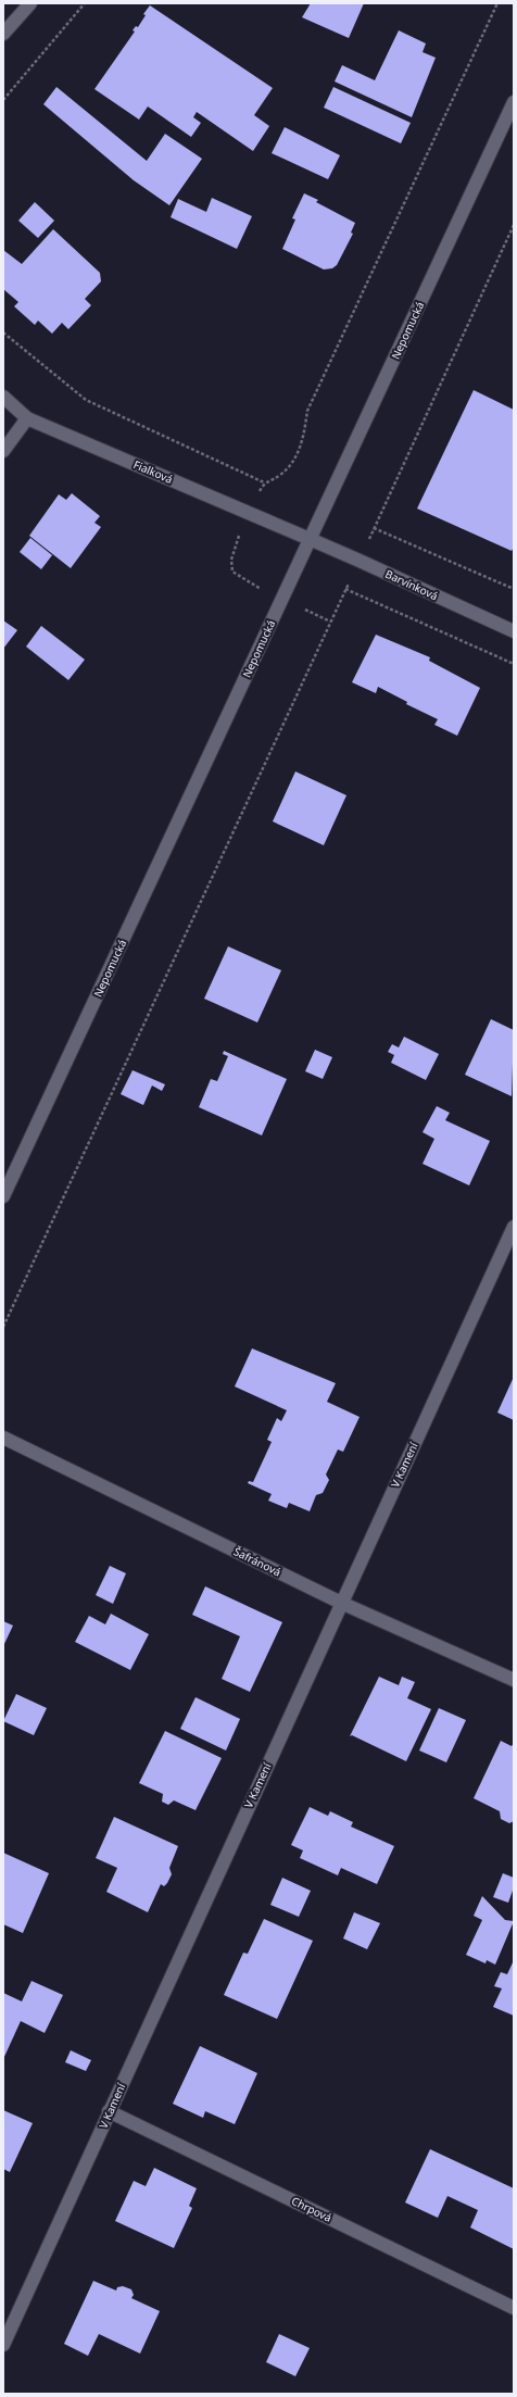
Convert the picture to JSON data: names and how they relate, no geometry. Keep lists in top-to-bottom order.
{
  "streets": {
    "street": [
      "Nepomucká",
      "Fialková",
      "Barvínková",
      "V Kamení",
      "Šafránová",
      "Chrpová"
    ]
  },
  "crossings": [
    ["Nepomucká", "Fialková"],
    ["Nepomucká", "Barvínková"],
    ["Fialková", "Barvínková"],
    ["V Kamení", "Šafránová"],
    ["V Kamení", "Chrpová"]
  ]
}
